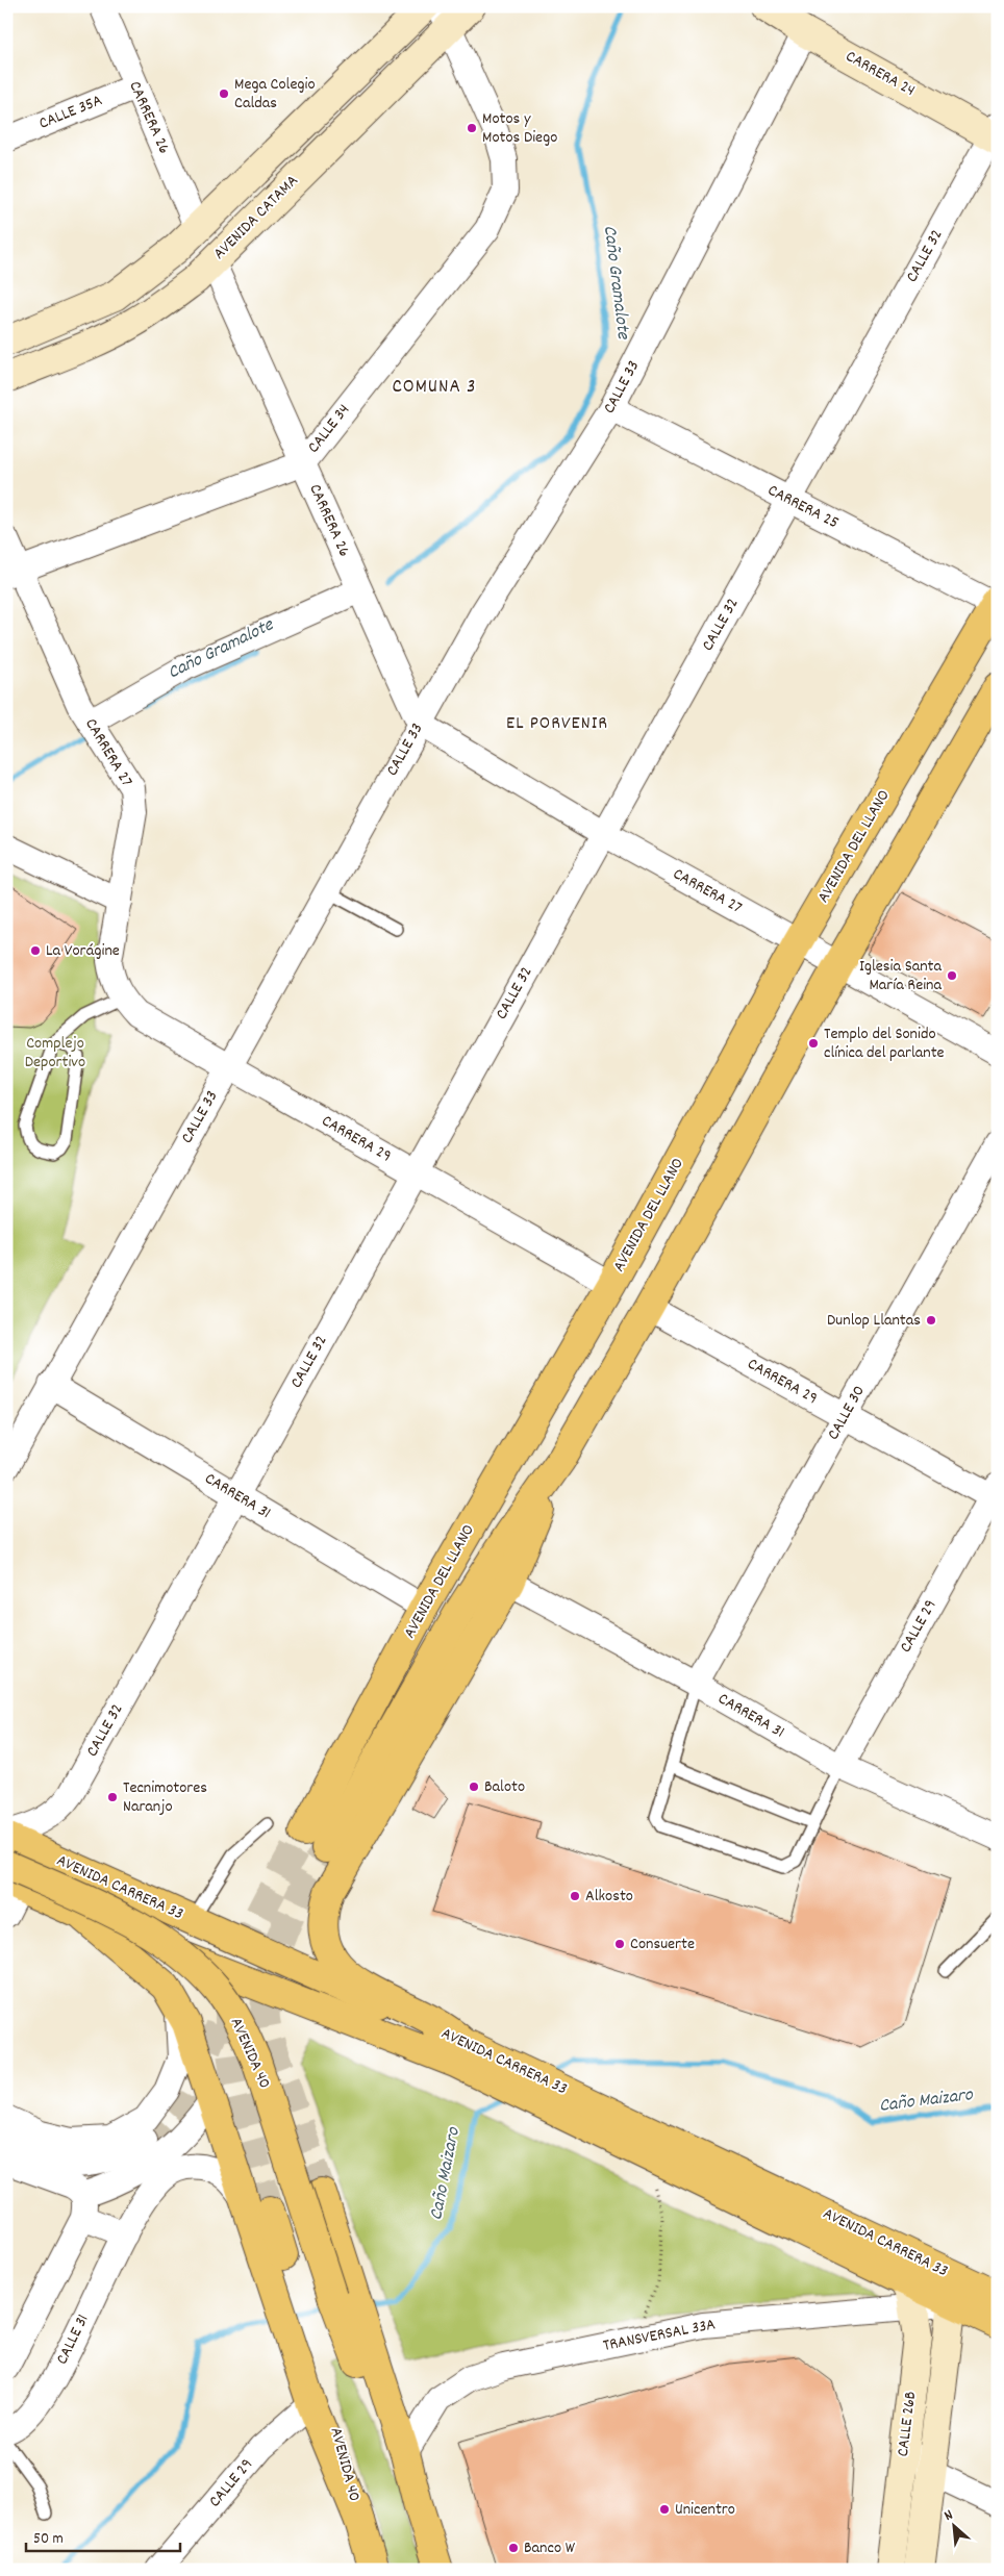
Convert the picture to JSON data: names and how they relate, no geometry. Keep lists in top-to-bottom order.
{
  "streets": {
    "main road": [
      "CARRERA 24",
      "AVENIDA CATAMA",
      "AVENIDA DEL LLANO",
      "AVENIDA CARRERA 33",
      "AVENIDA 40",
      "CALLE 26B"
    ],
    "street": [
      "CALLE 35A",
      "CARRERA 26",
      "CALLE 32",
      "CALLE 33",
      "CALLE 34",
      "CARRERA 25",
      "CARRERA 27",
      "CARRERA 29",
      "CALLE 30",
      "CARRERA 31",
      "CALLE 29",
      "TRANSVERSAL 33A",
      "CALLE 31"
    ]
  },
  "crossings": [
    ["CARRERA 24", "CALLE 32"],
    ["CARRERA 24", "CALLE 33"],
    ["CALLE 35A", "CARRERA 26"],
    ["CARRERA 26", "AVENIDA CATAMA"],
    ["CARRERA 26", "CALLE 33"],
    ["CARRERA 26", "CALLE 34"],
    ["CARRERA 26", "CARRERA 27"],
    ["AVENIDA CATAMA", "CALLE 34"],
    ["CALLE 32", "CARRERA 25"],
    ["CALLE 32", "CARRERA 27"],
    ["CALLE 32", "CARRERA 29"],
    ["CALLE 32", "CARRERA 31"],
    ["CALLE 32", "AVENIDA CARRERA 33"],
    ["CALLE 33", "CARRERA 25"],
    ["CALLE 33", "CARRERA 27"],
    ["CALLE 33", "CARRERA 29"],
    ["CALLE 33", "CARRERA 31"],
    ["CALLE 34", "CARRERA 27"],
    ["CARRERA 25", "AVENIDA DEL LLANO"],
    ["CARRERA 27", "AVENIDA DEL LLANO"],
    ["CARRERA 27", "CARRERA 29"],
    ["AVENIDA DEL LLANO", "CARRERA 29"],
    ["AVENIDA DEL LLANO", "CARRERA 31"],
    ["CARRERA 29", "CALLE 30"],
    ["CARRERA 29", "CALLE 29"],
    ["CALLE 30", "CARRERA 31"],
    ["CARRERA 31", "CALLE 29"],
    ["AVENIDA CARRERA 33", "AVENIDA 40"],
    ["AVENIDA CARRERA 33", "TRANSVERSAL 33A"],
    ["AVENIDA CARRERA 33", "CALLE 26B"],
    ["AVENIDA 40", "TRANSVERSAL 33A"],
    ["TRANSVERSAL 33A", "CALLE 26B"]
  ],
  "districts": ["COMUNA 3", "EL PORVENIR"],
  "water": ["Caño Gramalote", "Caño Maizaro"],
  "parks": ["Complejo Deportivo"],
  "places": [
    "Mega Colegio Caldas",
    "Motos y Motos Diego",
    "La Vorágine",
    "Iglesia Santa María Reina",
    "Templo del Sonido clínica del parlante",
    "Dunlop Llantas",
    "Baloto",
    "Tecnimotores Naranjo",
    "Alkosto",
    "Consuerte",
    "Unicentro",
    "Banco W"
  ],
  "scale_bar": "50 m",
  "north": "top left"
}
